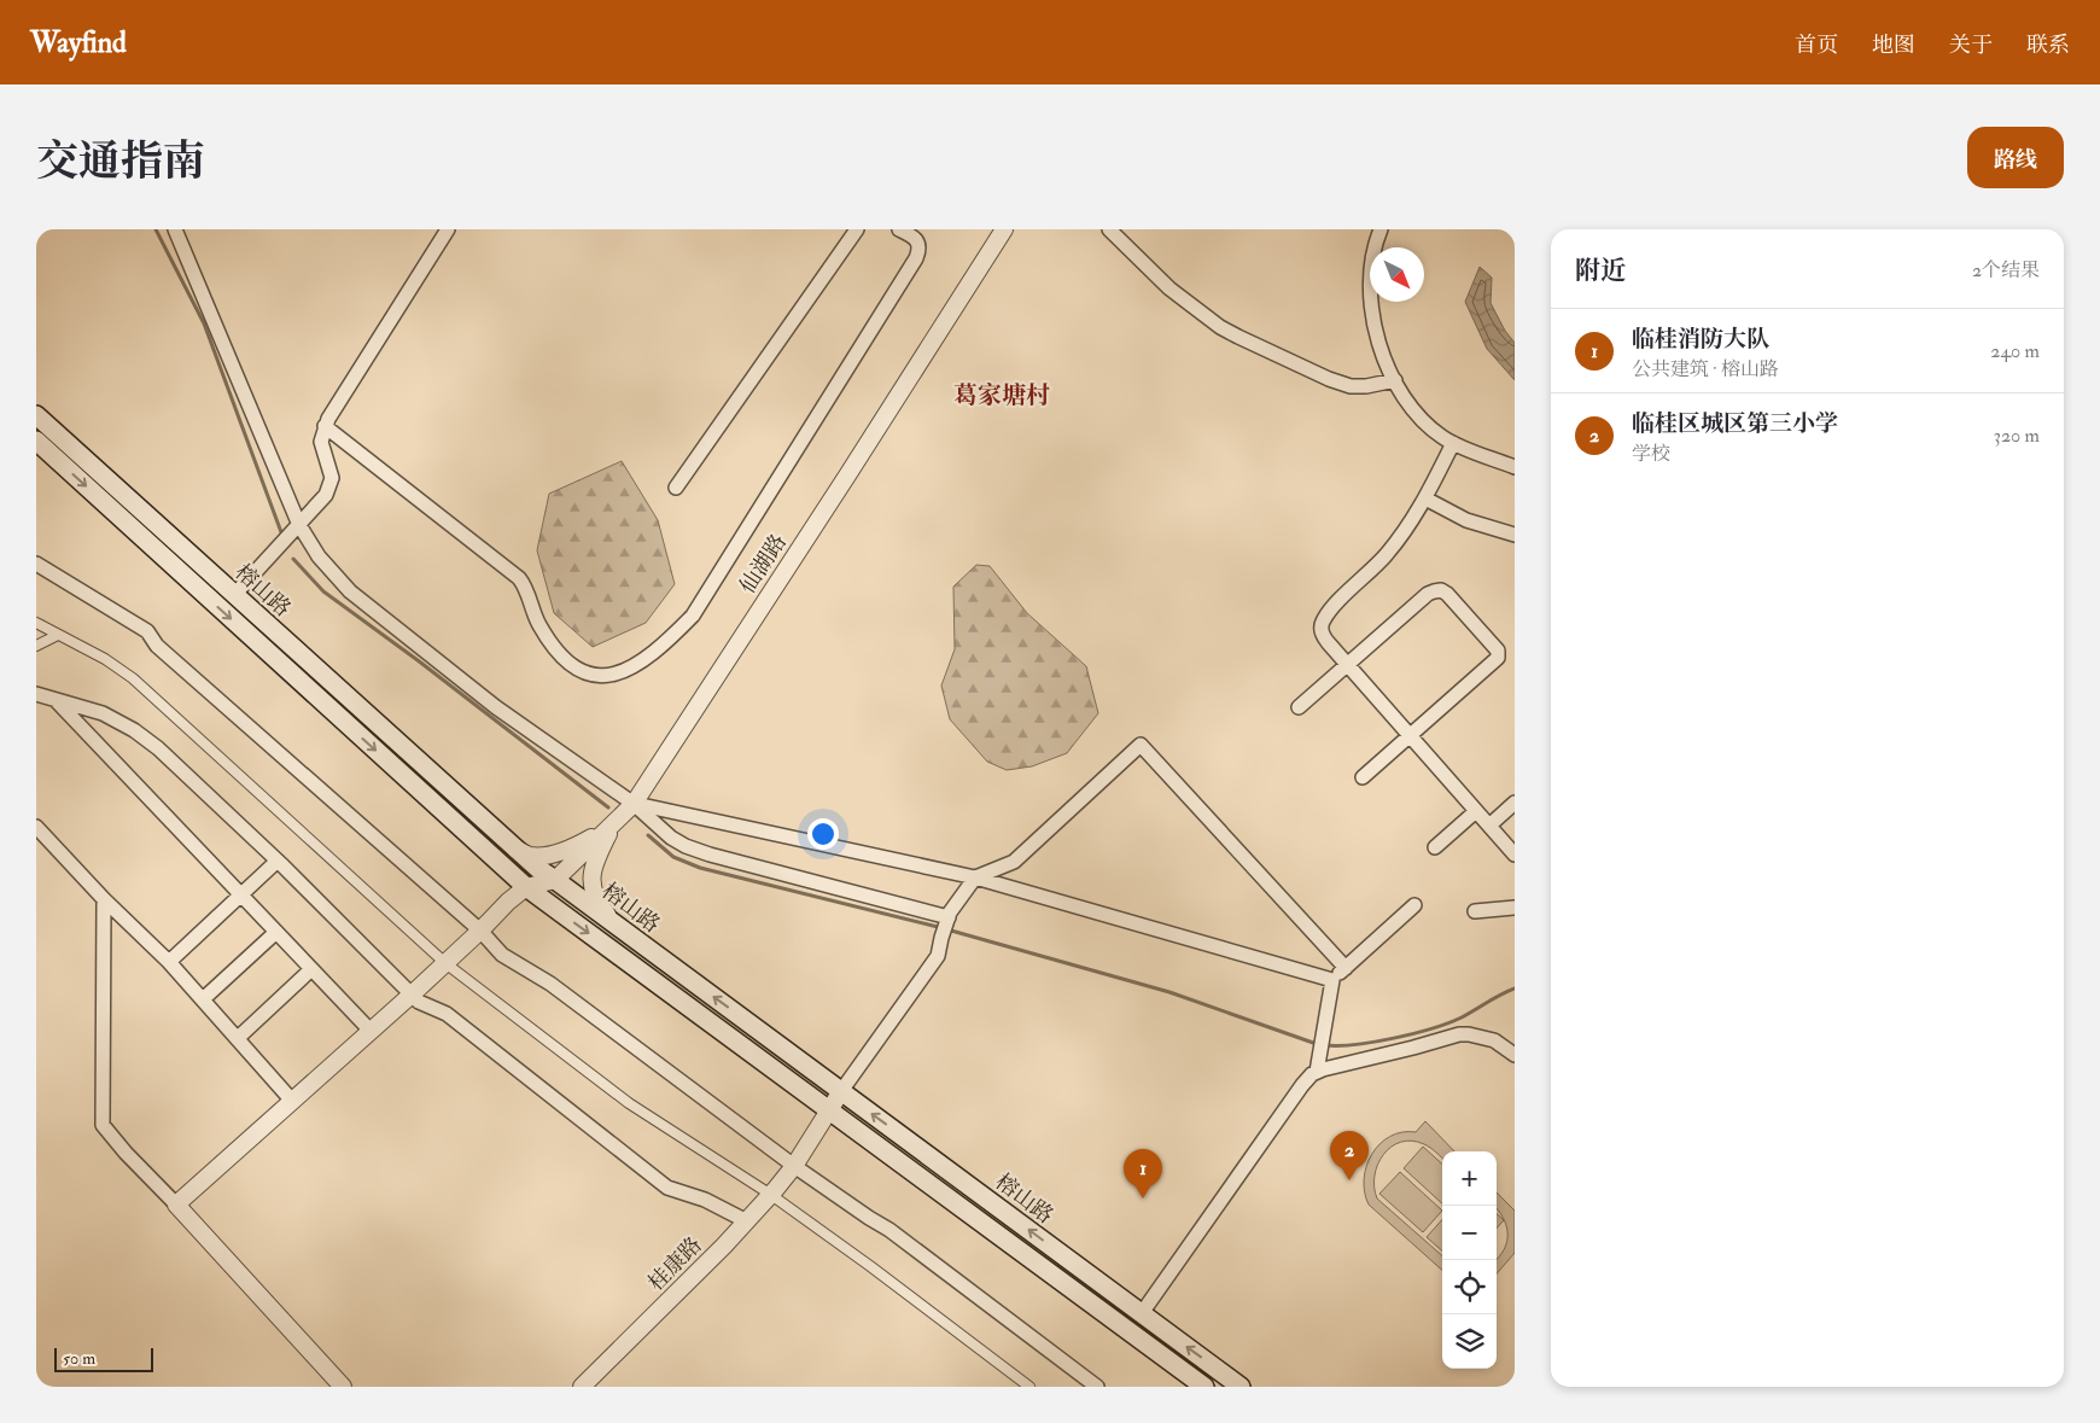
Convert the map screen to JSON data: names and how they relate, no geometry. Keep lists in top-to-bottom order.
{
  "streets": {
    "main road": ["榕山路"],
    "street": ["仙湖路", "桂康路"]
  },
  "crossings": [
    ["仙湖路", "榕山路"],
    ["榕山路", "桂康路"]
  ],
  "districts": ["葛家塘村"],
  "scale_bar": "50 m",
  "north": "bottom right",
  "page": {
    "header": "Wayfind",
    "nav": [
      "首页",
      "地图",
      "关于",
      "联系"
    ],
    "title": "交通指南",
    "buttons": "路线",
    "heading": ["附近", "2个结果"],
    "list": [
      {
        "mark": "1",
        "name": "临桂消防大队",
        "note": "公共建筑 · 榕山路",
        "value": "240 m"
      },
      {
        "mark": "2",
        "name": "临桂区城区第三小学",
        "note": "学校",
        "value": "320 m"
      }
    ],
    "pins": ["2", "1"],
    "map_buttons": ["+", "−"],
    "scale": "50 m"
  }
}
